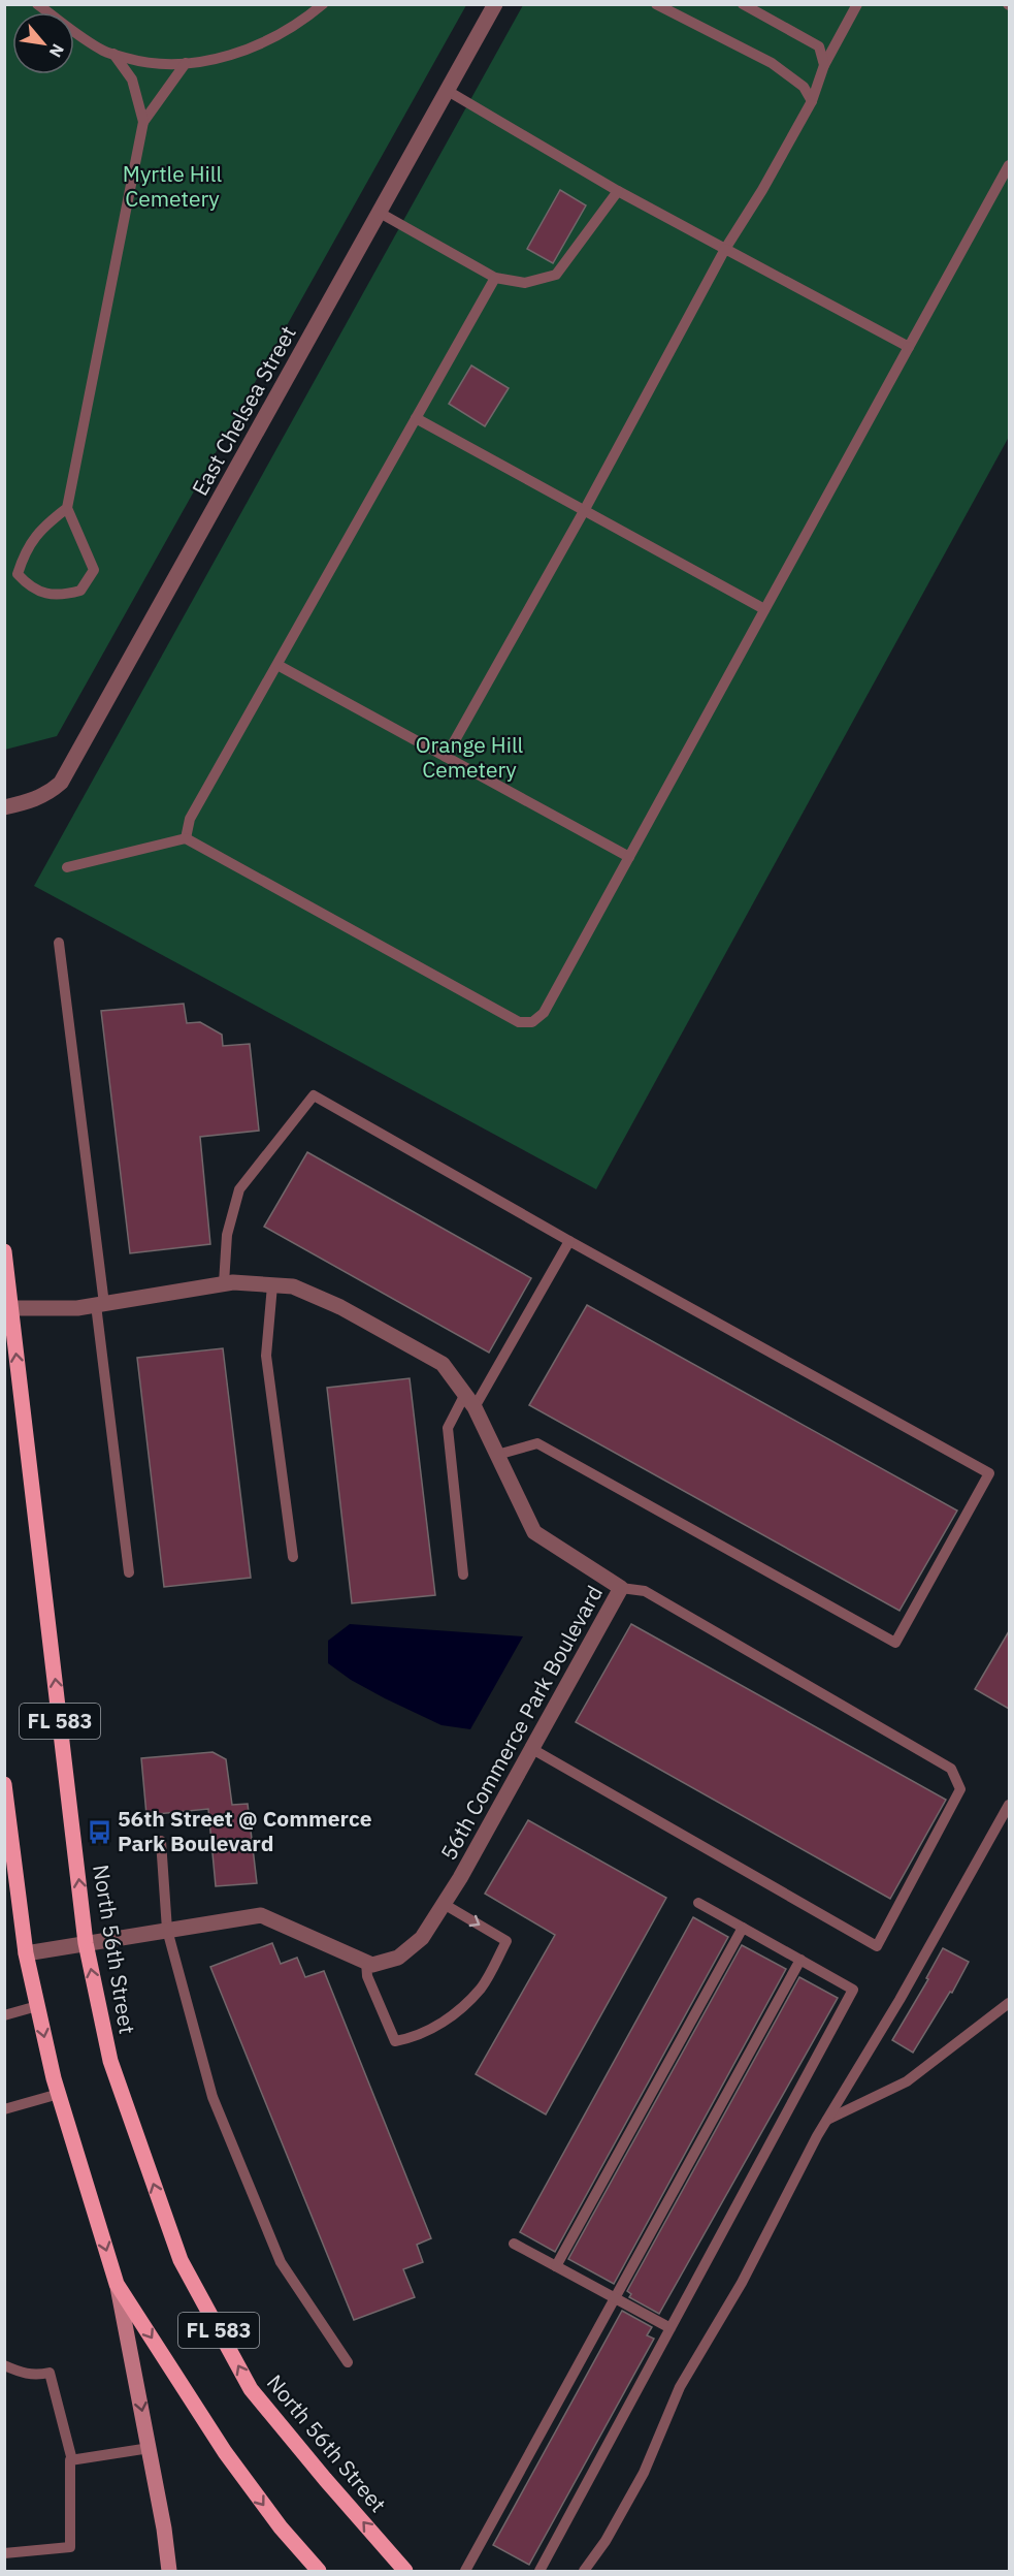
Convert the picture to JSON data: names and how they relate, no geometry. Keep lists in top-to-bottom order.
{
  "streets": {
    "main road": ["FL 583", "North 56th Street"],
    "street": ["East Chelsea Street", "56th Commerce Park Boulevard"]
  },
  "crossings": [
    ["56th Commerce Park Boulevard", "North 56th Street"]
  ],
  "parks": ["Myrtle Hill Cemetery", "Orange Hill Cemetery"],
  "places": {
    "bus stop": ["56th Street @ Commerce Park Boulevard"]
  },
  "north": "bottom right"
}
